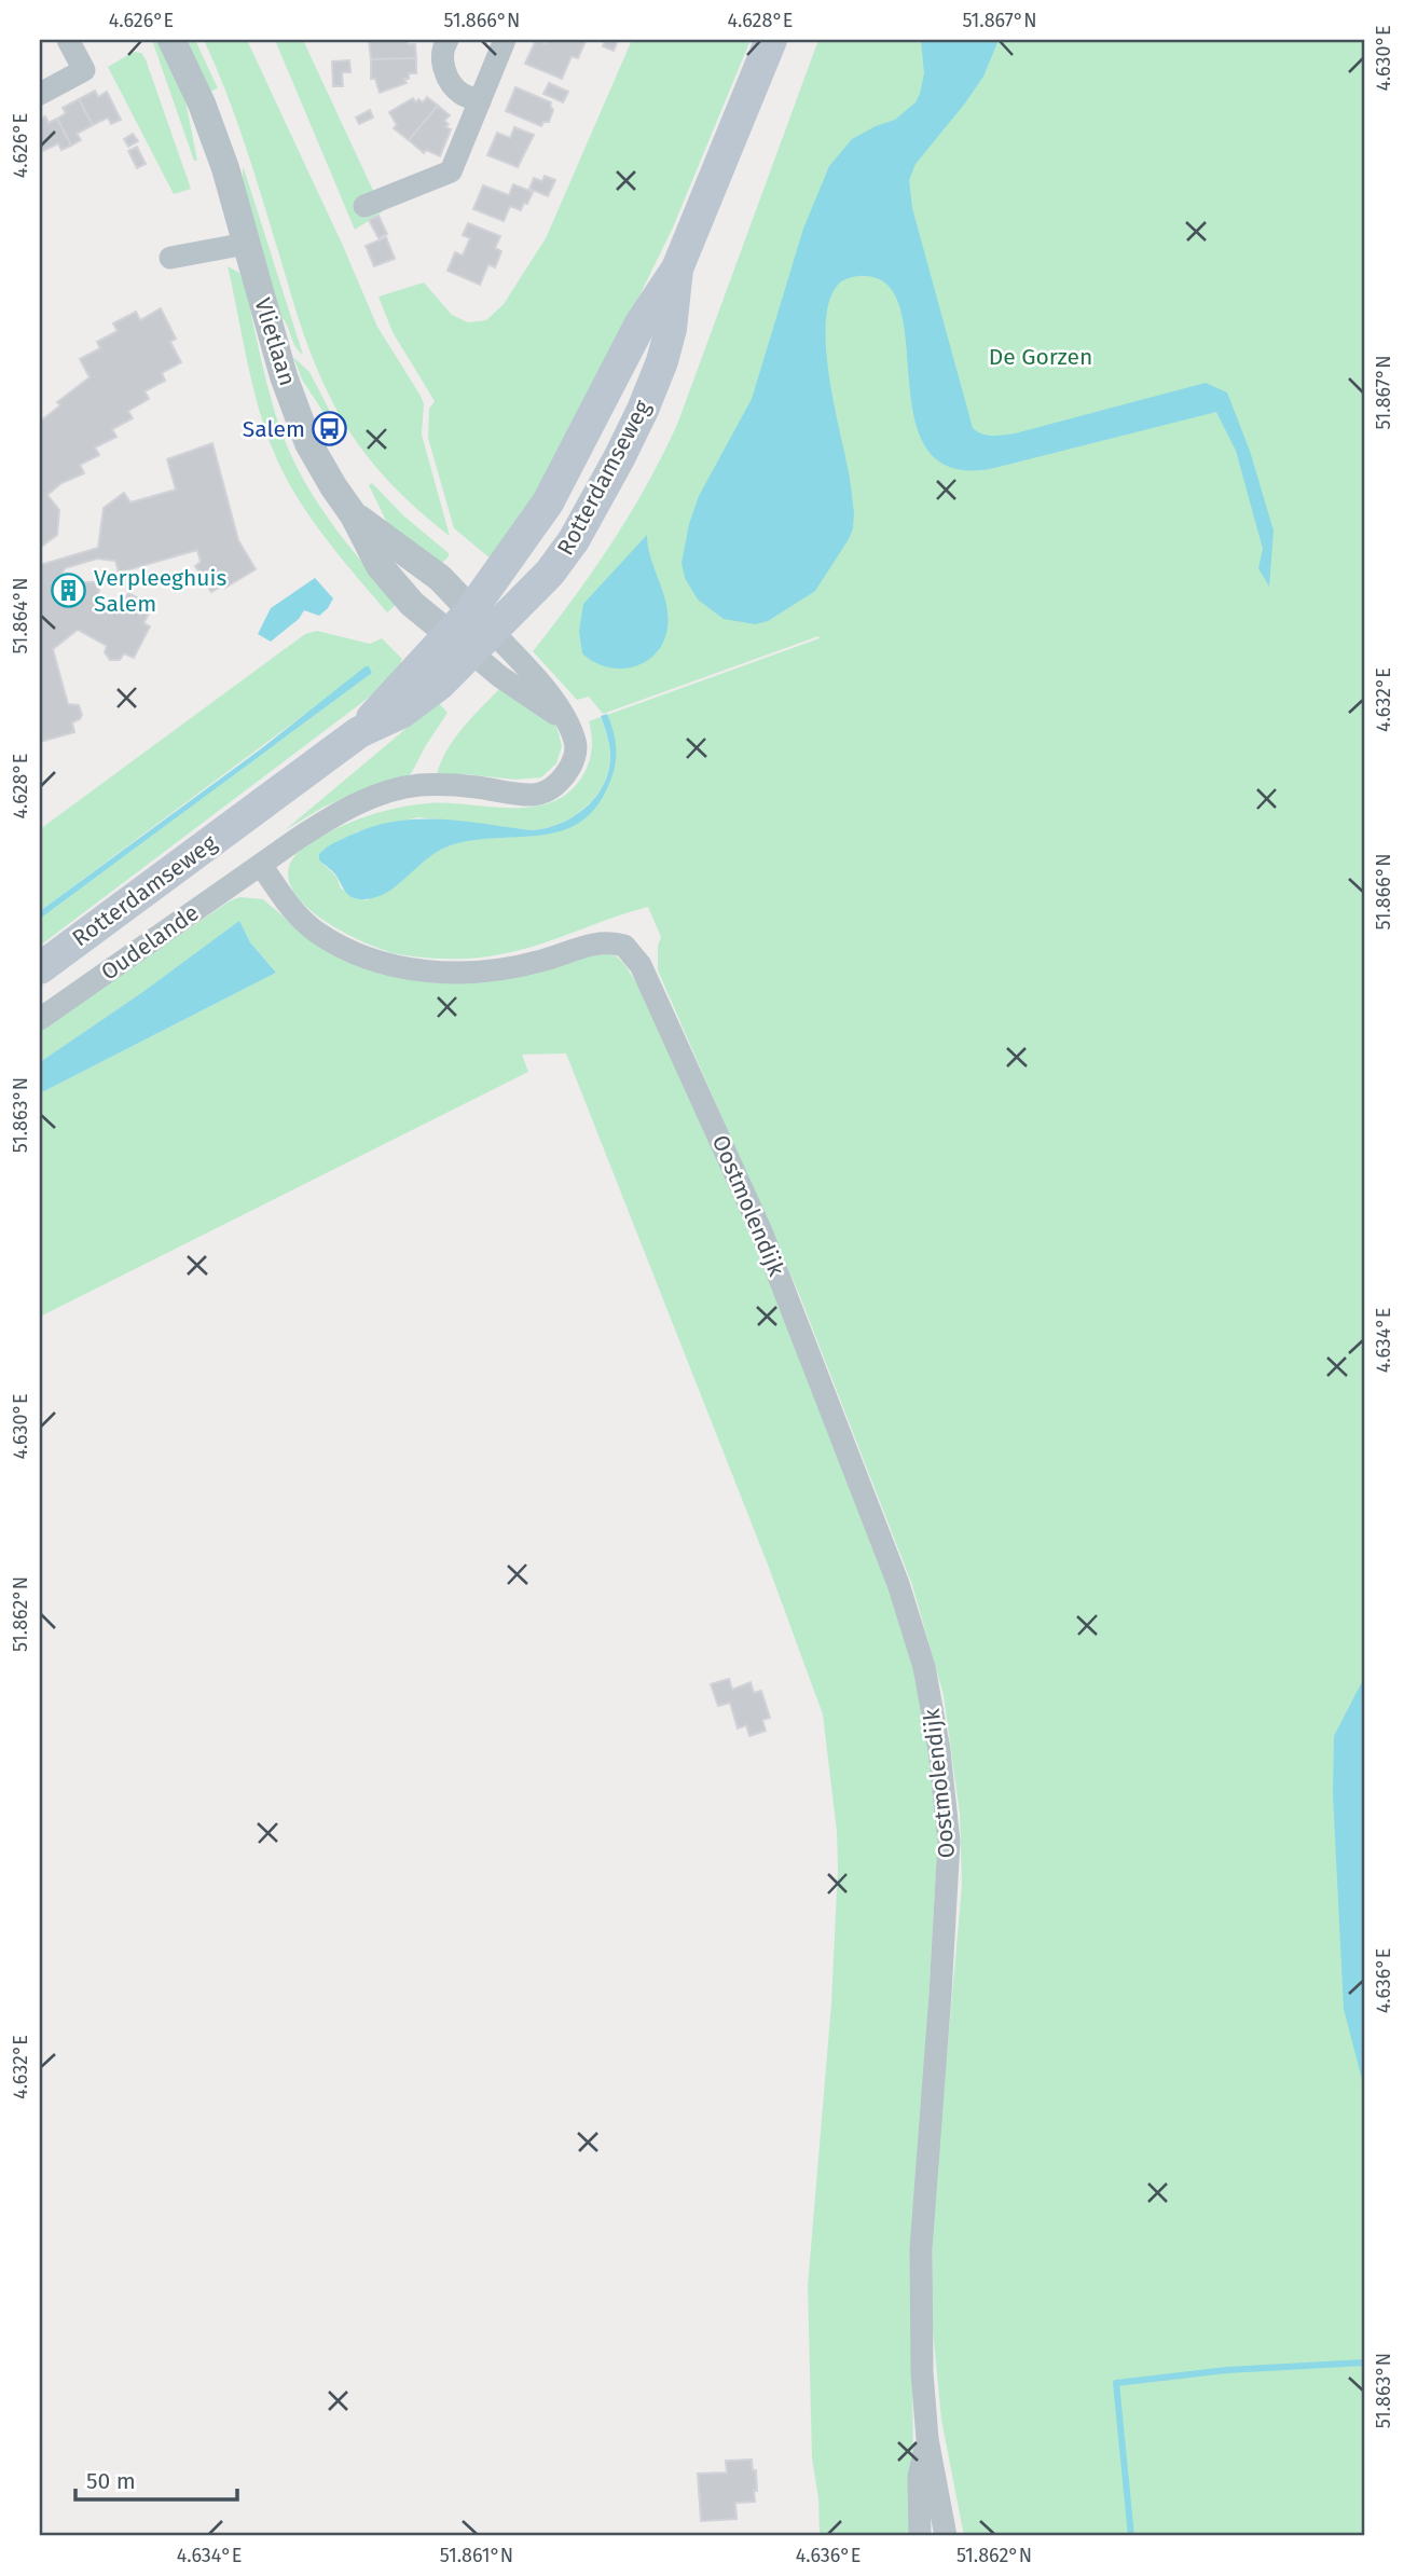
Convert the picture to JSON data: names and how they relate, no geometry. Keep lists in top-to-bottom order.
{
  "streets": {
    "main road": ["Rotterdamseweg"],
    "street": ["Vlietlaan", "Oudelande", "Oostmolendijk"]
  },
  "crossings": [
    ["Vlietlaan", "Rotterdamseweg"],
    ["Oudelande", "Oostmolendijk"]
  ],
  "parks": ["De Gorzen"],
  "places": {
    "bus stop": ["Salem"],
    "building": ["Verpleeghuis Salem"]
  },
  "scale_bar": "50 m",
  "coordinates": [
    "4.626°E",
    "51.866°N",
    "4.628°E",
    "51.867°N",
    "4.630°E",
    "51.864°N",
    "4.632°E",
    "51.863°N",
    "4.634°E",
    "51.862°N",
    "4.636°E",
    "51.861°N"
  ]
}
